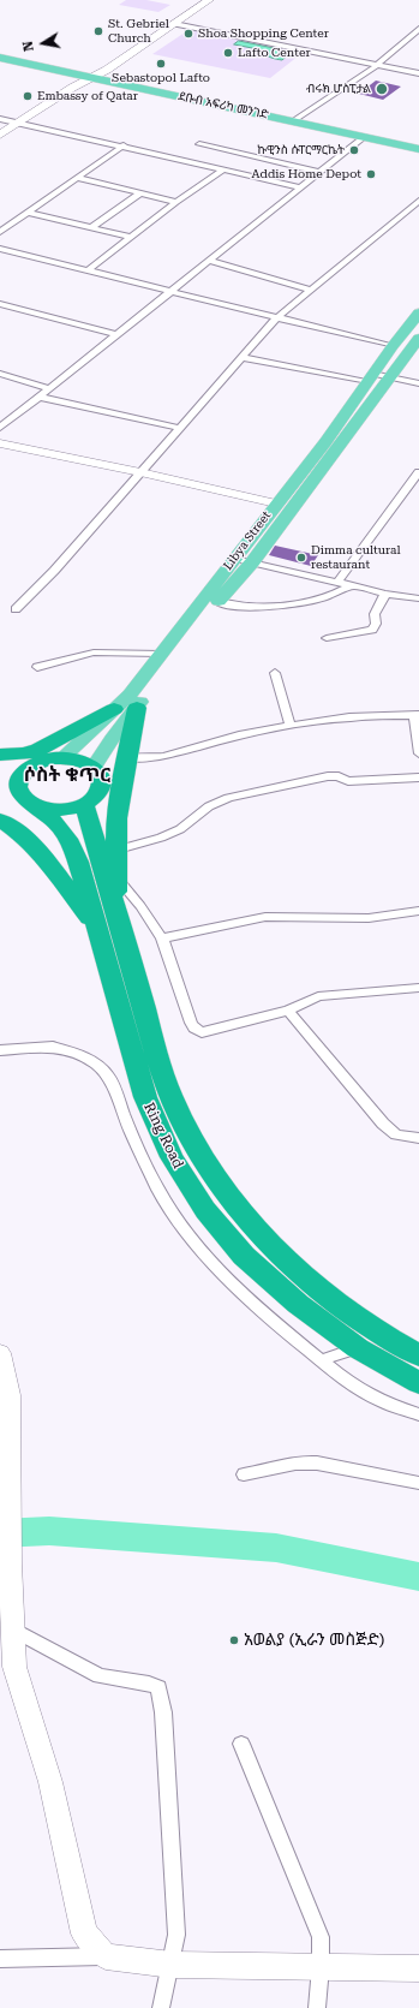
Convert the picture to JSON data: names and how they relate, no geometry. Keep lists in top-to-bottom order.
{
  "streets": {
    "highway": ["Ring Road"],
    "main road": ["ደቡብ አፍሪካ መንገድ", "Libya Street"]
  },
  "crossings": [
    ["Libya Street", "Ring Road"]
  ],
  "districts": ["ሶስት ቁጥር"],
  "places": [
    "St. Gebriel Church",
    "Shoa Shopping Center",
    "Lafto Center",
    "Sebastopol Lafto",
    "ብሩክ ሆስፒታል",
    "Embassy of Qatar",
    "ኩዊንስ ሱፐርማርኬት",
    "Addis Home Depot",
    "Dimma cultural restaurant",
    "አወልያ (ኢራን መስጅድ)"
  ],
  "north": "left"
}
